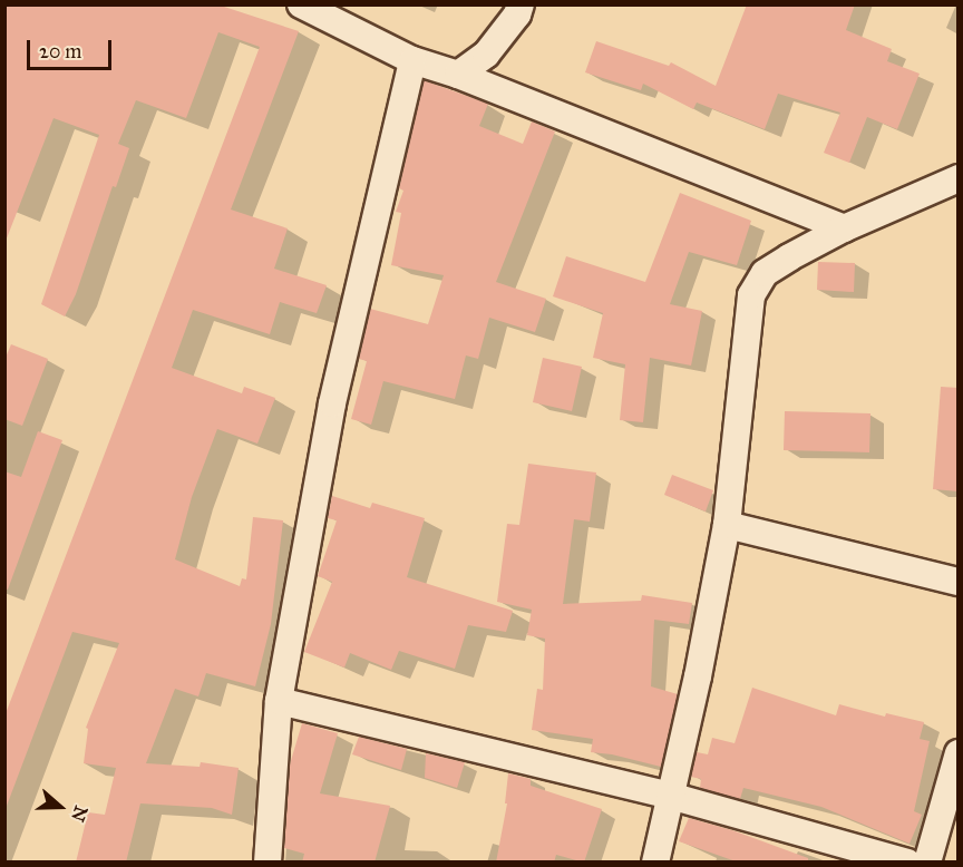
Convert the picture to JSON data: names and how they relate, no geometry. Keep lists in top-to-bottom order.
{
  "scale_bar": "20 m",
  "north": "right"
}
